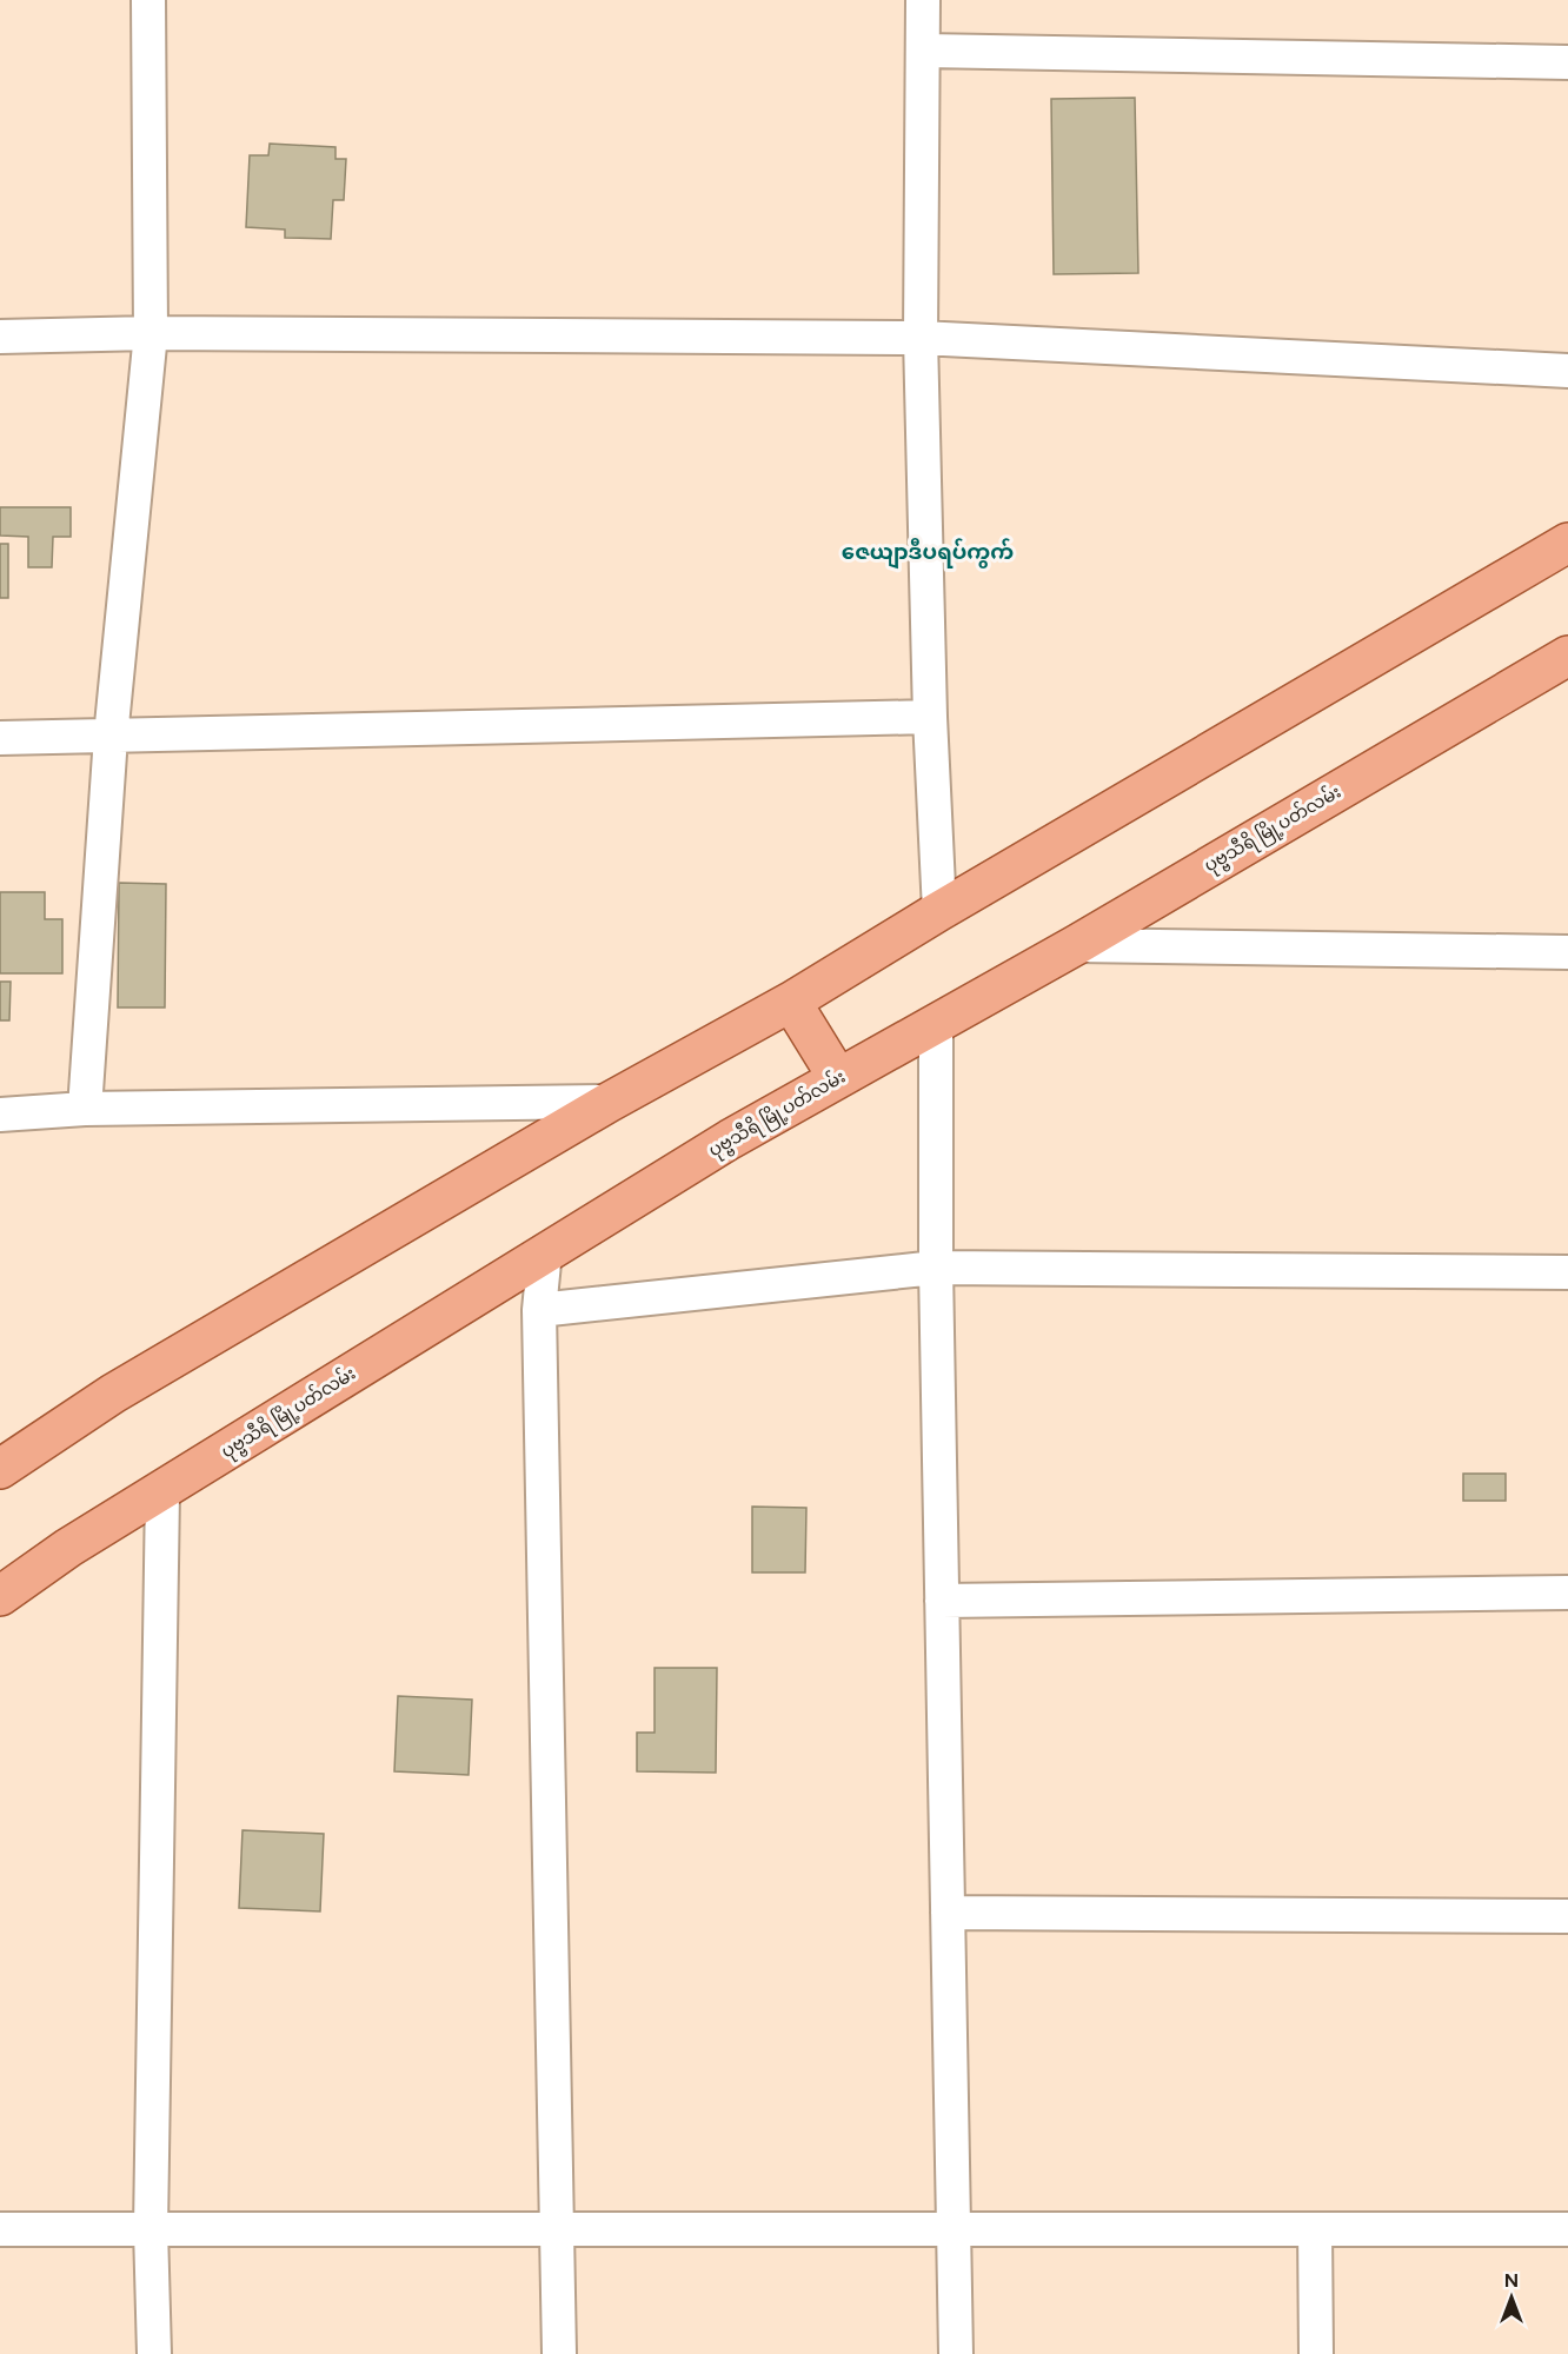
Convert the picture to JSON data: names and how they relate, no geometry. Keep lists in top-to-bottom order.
{
  "streets": {
    "main road": ["ပုဗ္ဗသီရိ မြို့ပတ်လမ်း"]
  },
  "districts": ["ဇေယျာဒီပရပ်ကွက်"],
  "north": "top"
}
